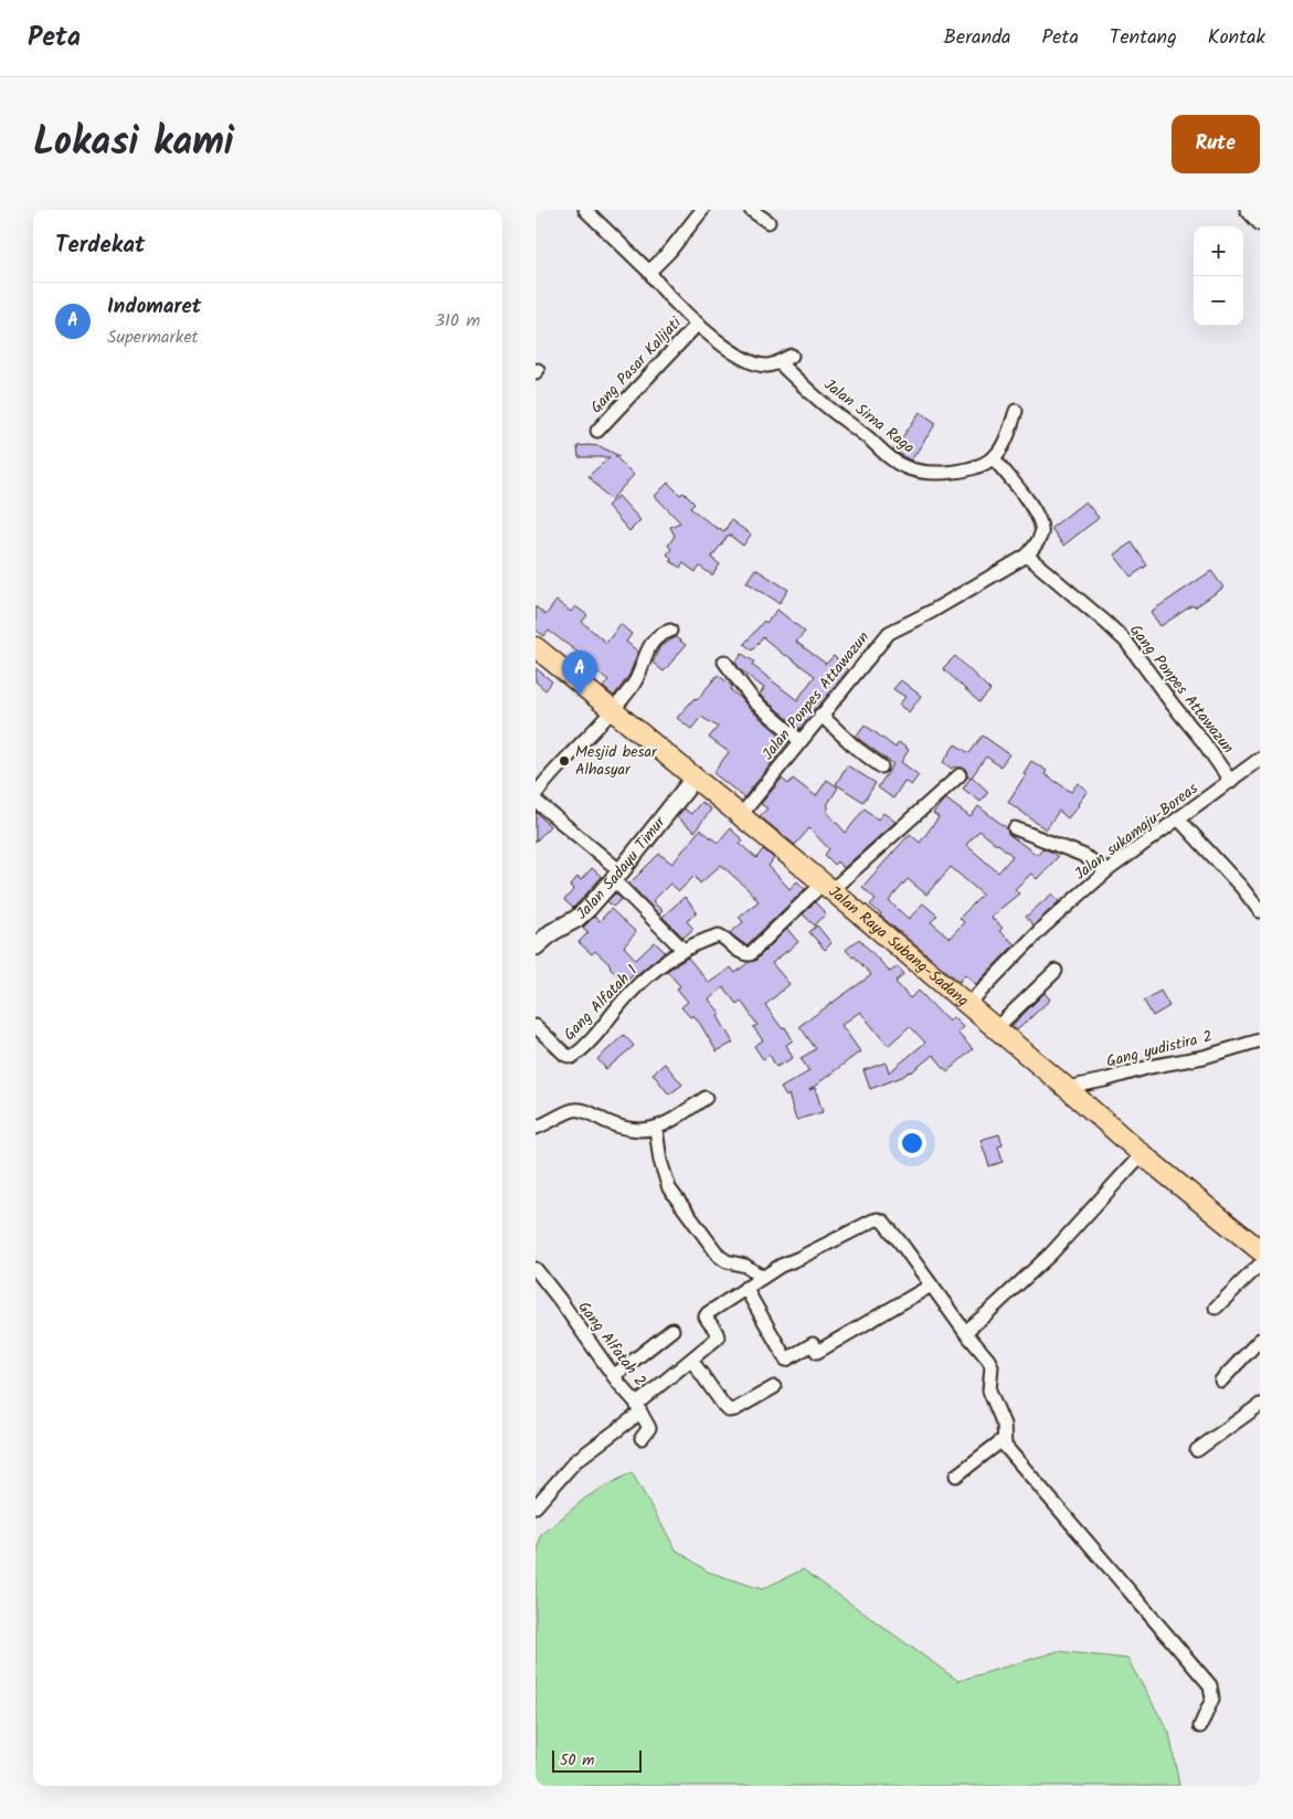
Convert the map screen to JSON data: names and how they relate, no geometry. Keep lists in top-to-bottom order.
{
  "streets": {
    "main road": ["Jalan Raya Subang-Sadang"],
    "street": [
      "Gang Pasar Kalijati",
      "Jalan Sirna Raga",
      "Gang Ponpes Attawazun",
      "Jalan Ponpes Attawazun",
      "Jalan sukamaju-Boreas",
      "Jalan Sadayu Timur",
      "Gang Alfatah 1",
      "Gang yudistira 2",
      "Gang Alfatah 2"
    ]
  },
  "crossings": [
    ["Jalan Sirna Raga", "Jalan Ponpes Attawazun"],
    ["Gang Ponpes Attawazun", "Jalan Ponpes Attawazun"],
    ["Gang Ponpes Attawazun", "Jalan sukamaju-Boreas"],
    ["Jalan Ponpes Attawazun", "Jalan Raya Subang-Sadang"],
    ["Jalan sukamaju-Boreas", "Jalan Raya Subang-Sadang"],
    ["Jalan Sadayu Timur", "Jalan Raya Subang-Sadang"],
    ["Jalan Raya Subang-Sadang", "Gang Alfatah 1"],
    ["Jalan Raya Subang-Sadang", "Gang yudistira 2"]
  ],
  "places": ["Mesjid besar Alhasyar"],
  "scale_bar": "50 m",
  "page": {
    "header": "Peta",
    "nav": [
      "Beranda",
      "Peta",
      "Tentang",
      "Kontak"
    ],
    "title": "Lokasi kami",
    "buttons": "Rute",
    "heading": "Terdekat",
    "map_buttons": ["+", "−"],
    "list": [
      {
        "mark": "A",
        "name": "Indomaret",
        "note": "Supermarket",
        "value": "310 m"
      }
    ],
    "pins": "A",
    "scale": "50 m"
  }
}
